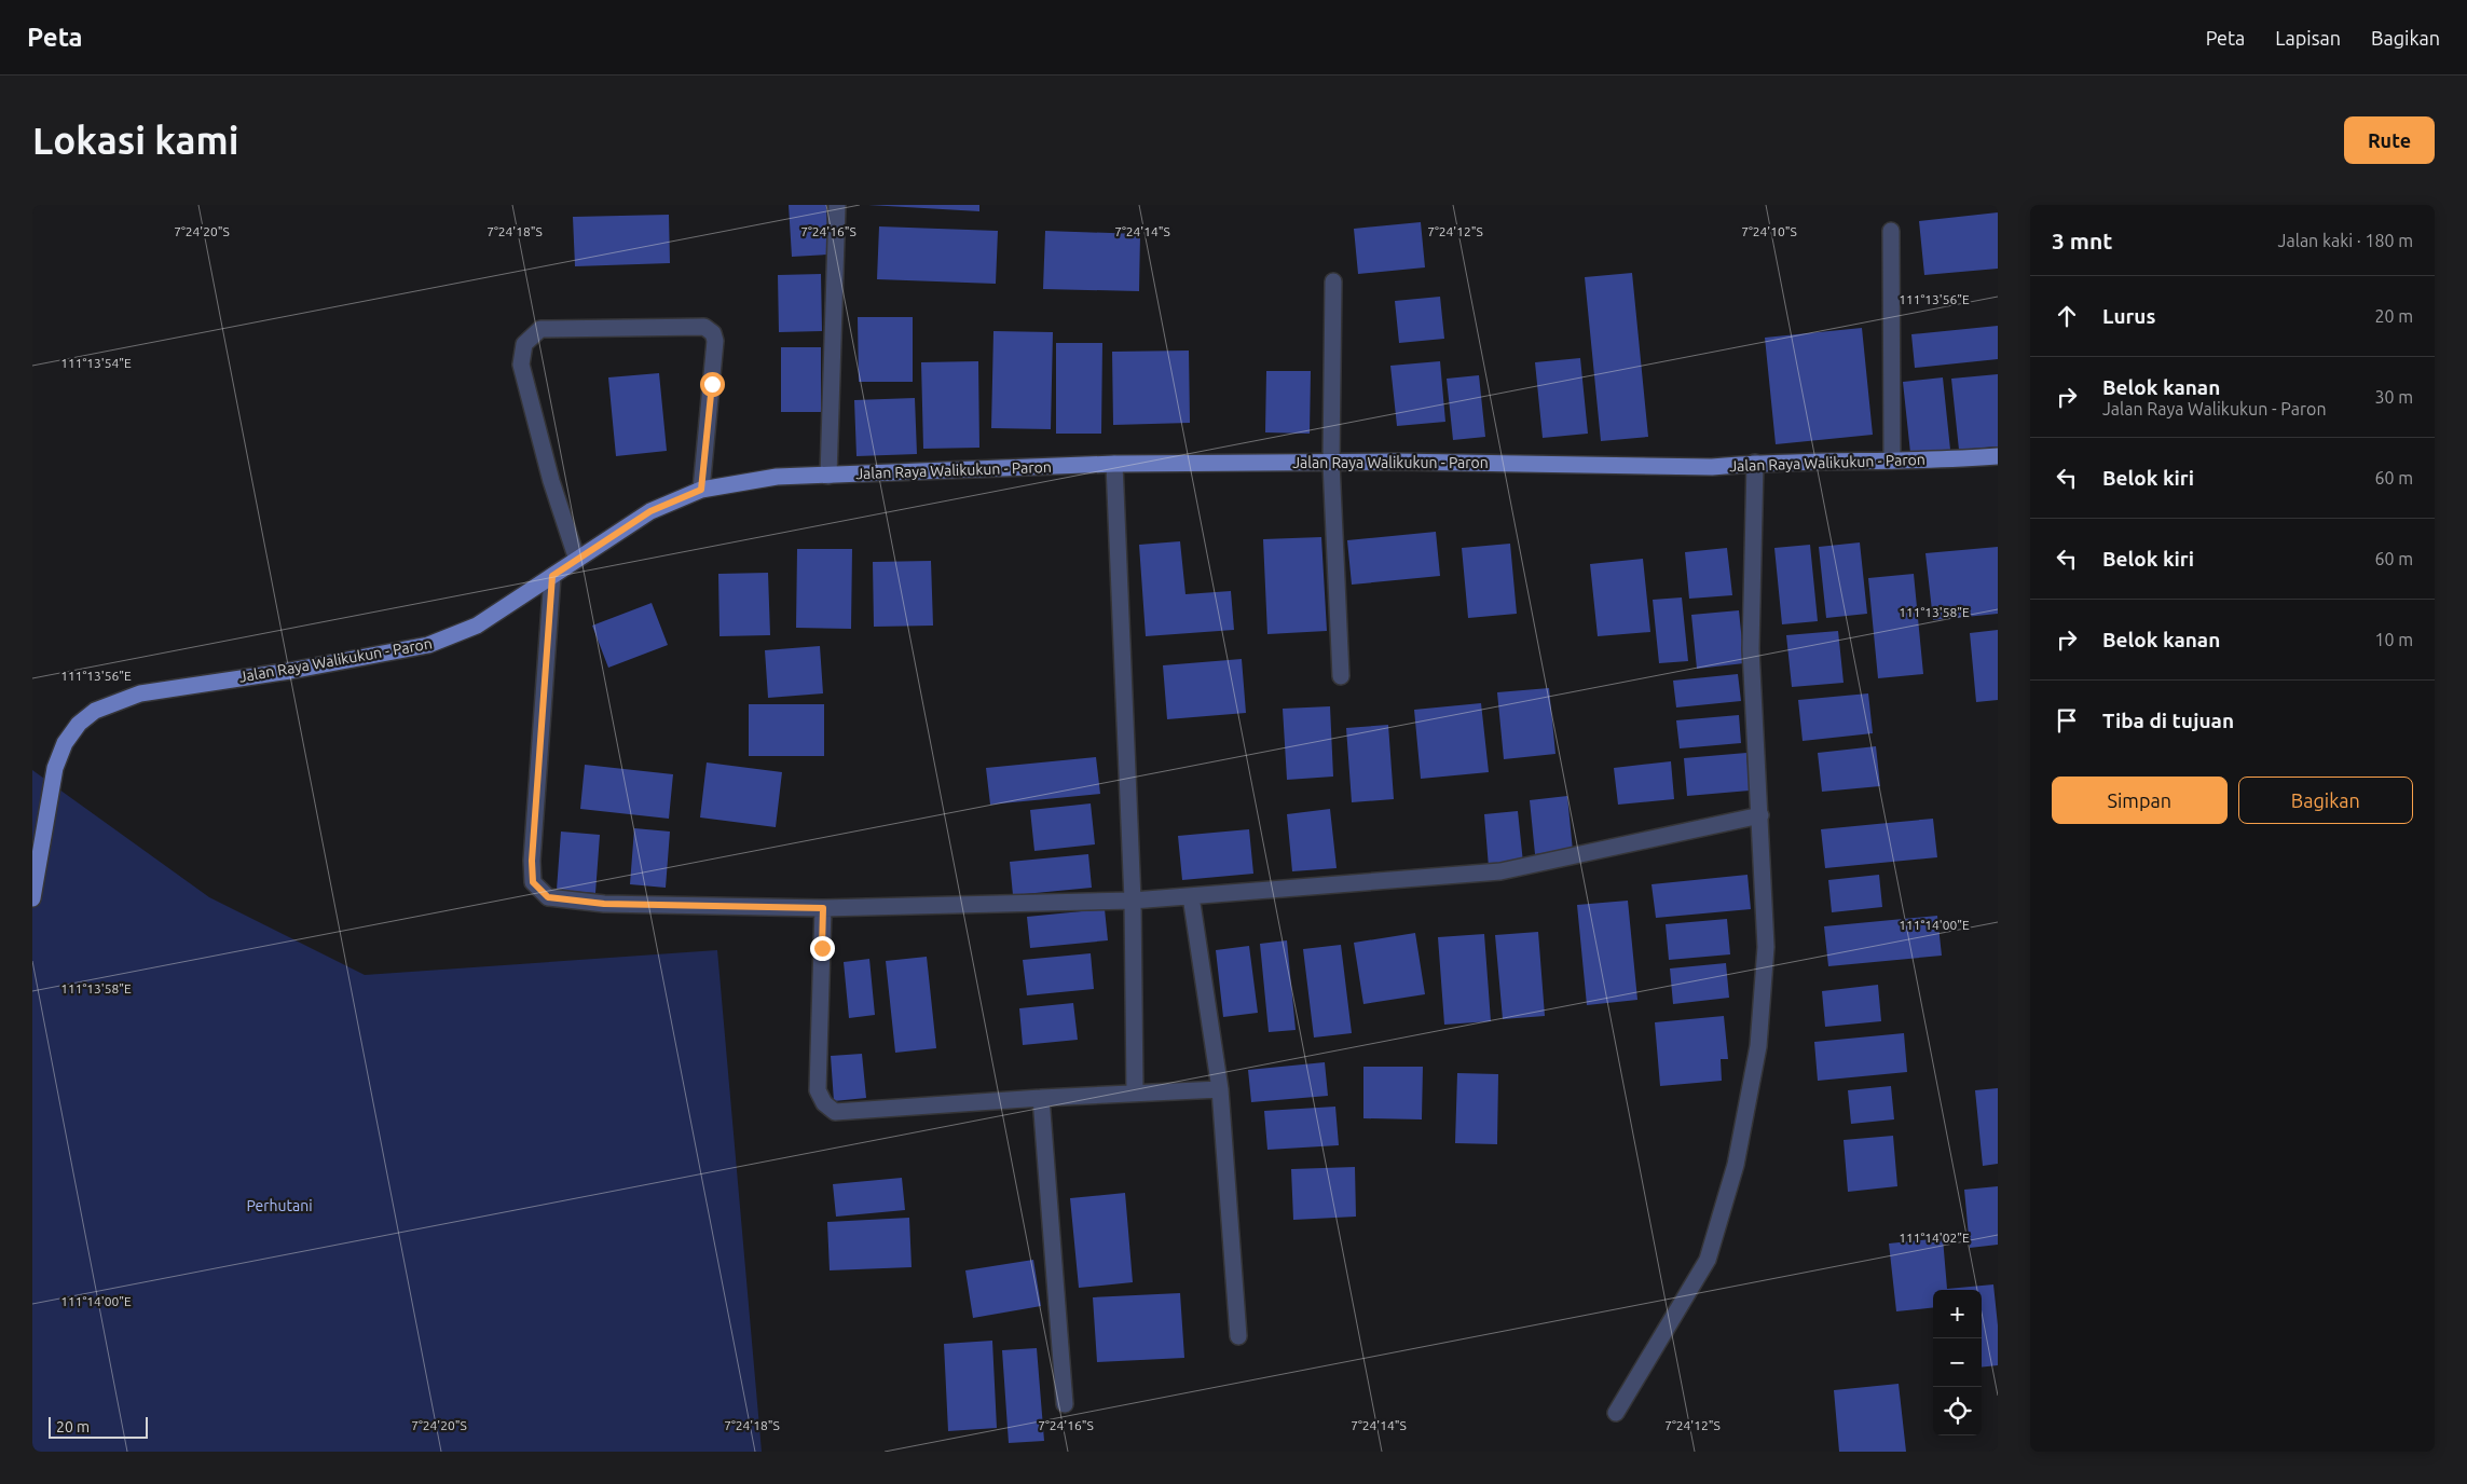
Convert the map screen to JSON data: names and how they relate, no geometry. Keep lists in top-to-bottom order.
{
  "streets": {
    "main road": ["Jalan Raya Walikukun - Paron"]
  },
  "parks": ["Perhutani"],
  "scale_bar": "20 m",
  "page": {
    "header": "Peta",
    "nav": ["Peta", "Lapisan", "Bagikan"],
    "buttons": [
      "Rute",
      ["Simpan", "Bagikan"]
    ],
    "title": "Lokasi kami",
    "heading": ["3 mnt", "Jalan kaki · 180 m"],
    "list": [
      ["Lurus", "20 m"],
      ["Belok kanan", "Jalan Raya Walikukun - Paron", "30 m"],
      ["Belok kiri", "60 m"],
      ["Belok kiri", "60 m"],
      ["Belok kanan", "10 m"],
      "Tiba di tujuan"
    ],
    "map_buttons": ["+", "−"],
    "scale": "20 m"
  },
  "coordinates": [
    "7°24'20\"S",
    "7°24'18\"S",
    "7°24'16\"S",
    "7°24'14\"S",
    "7°24'12\"S",
    "7°24'10\"S",
    "111°13'56\"E",
    "111°13'54\"E",
    "111°13'58\"E",
    "111°14'00\"E",
    "111°14'02\"E"
  ]
}
